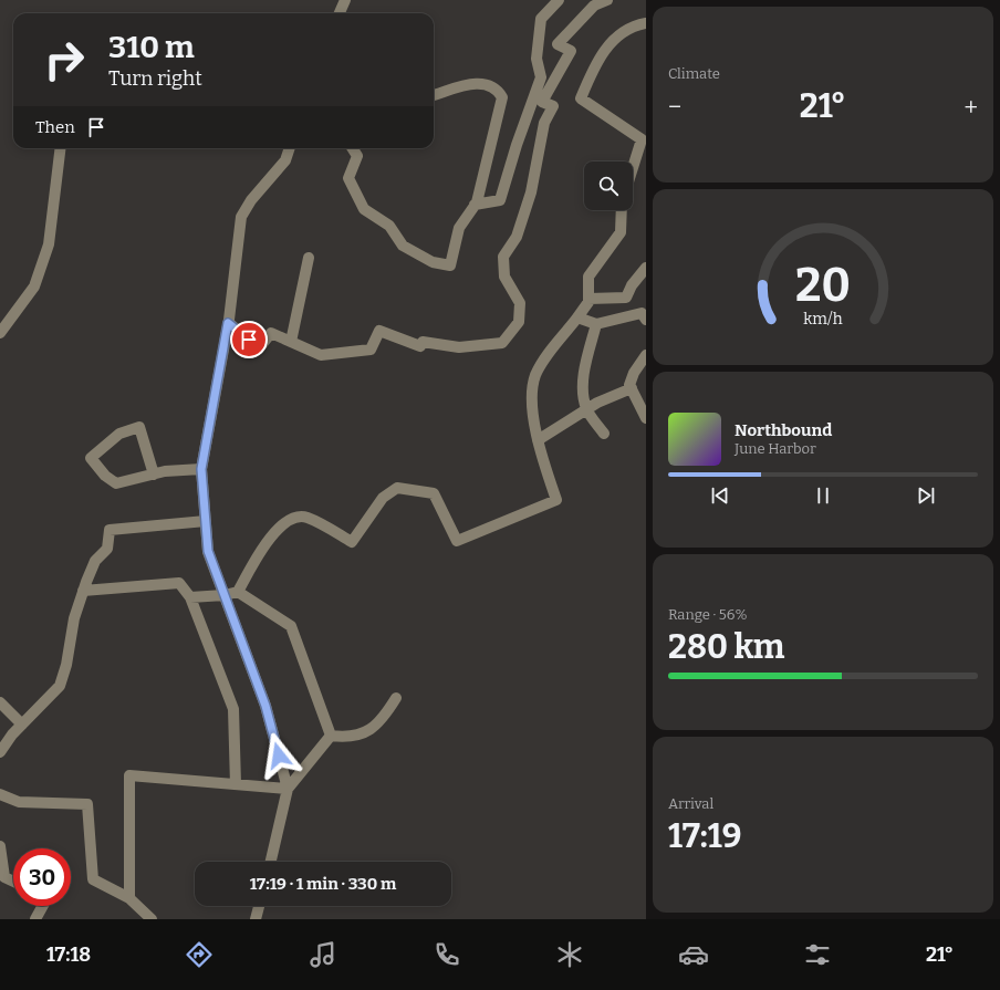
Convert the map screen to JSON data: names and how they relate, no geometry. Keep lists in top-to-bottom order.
{
  "page": {
    "tile": [
      "Climate",
      ["Range · 56%", "280 km"],
      ["Arrival", "17:19"]
    ],
    "turn": ["310 m", "Turn right"],
    "heat": ["−", "21°", "+"],
    "then": "Then",
    "song": ["Northbound", "June Harbor"],
    "limit": "30",
    "trip": "17:19 · 1 min · 330 m",
    "tabs": ["17:18", "21°"],
    "gauge": ["20", "km/h"]
  }
}
